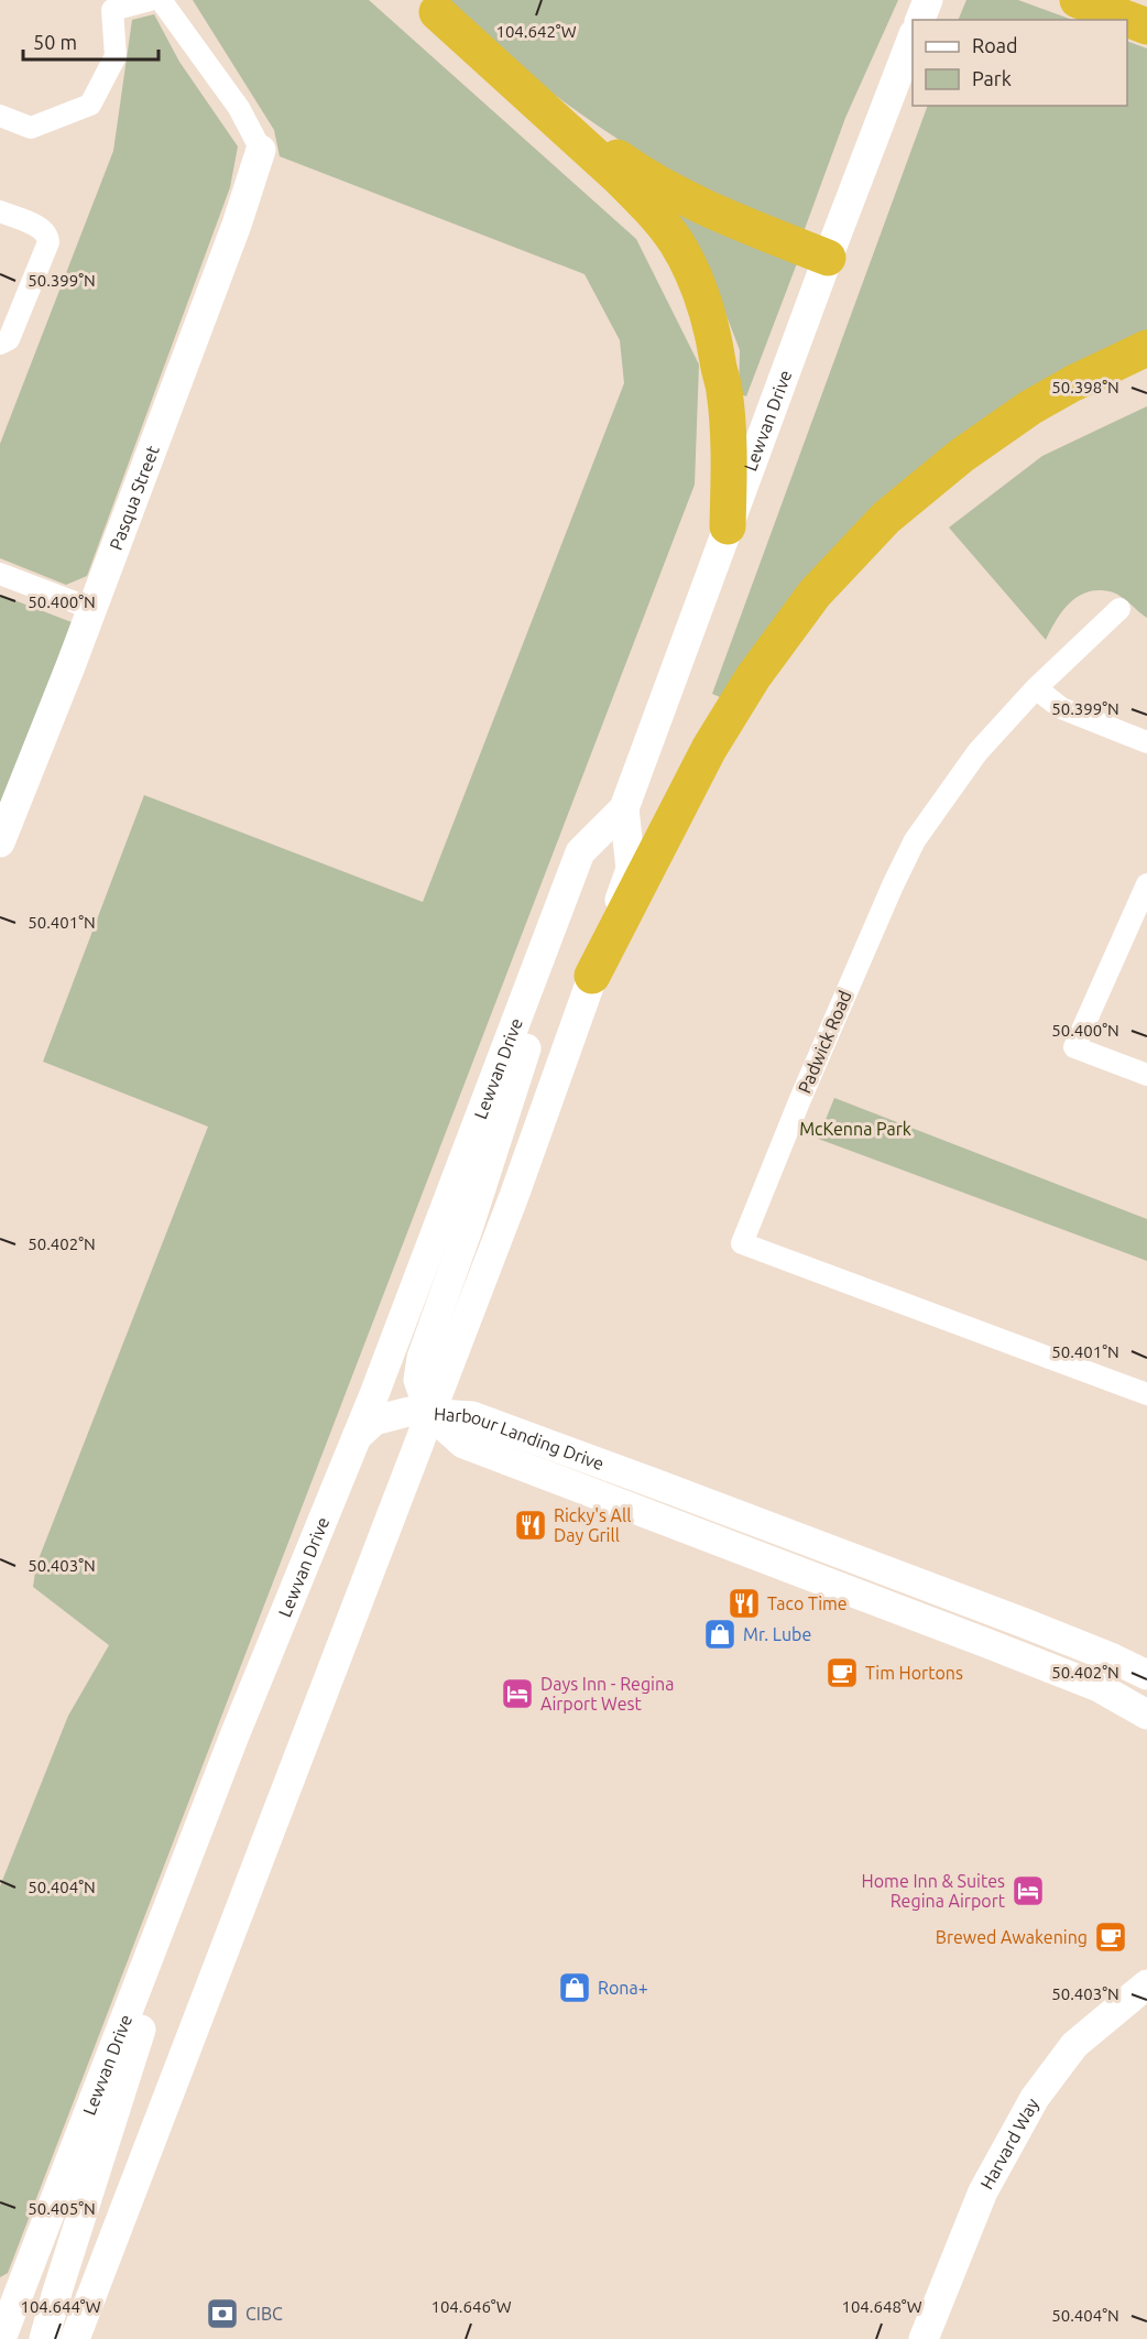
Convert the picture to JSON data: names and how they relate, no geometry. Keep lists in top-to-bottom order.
{
  "streets": {
    "main road": [
      "Lewvan Drive",
      "Pasqua Street",
      "Harbour Landing Drive",
      "Harvard Way"
    ],
    "street": ["Padwick Road"]
  },
  "crossings": [
    ["Lewvan Drive", "Harbour Landing Drive"]
  ],
  "parks": ["McKenna Park"],
  "places": {
    "restaurant": ["Ricky's All Day Grill", "Taco Time"],
    "shop": ["Mr. Lube", "Rona+"],
    "cafe": ["Tim Hortons", "Brewed Awakening"],
    "hotel": ["Days Inn - Regina Airport West", "Home Inn & Suites Regina Airport"],
    "bank": ["CIBC"]
  },
  "legend": ["Road", "Park"],
  "scale_bar": "50 m",
  "coordinates": [
    "104.642°W",
    "50.399°N",
    "50.398°N",
    "50.400°N",
    "50.401°N",
    "50.402°N",
    "50.403°N",
    "50.404°N",
    "50.405°N",
    "104.644°W",
    "104.646°W",
    "104.648°W"
  ]
}
